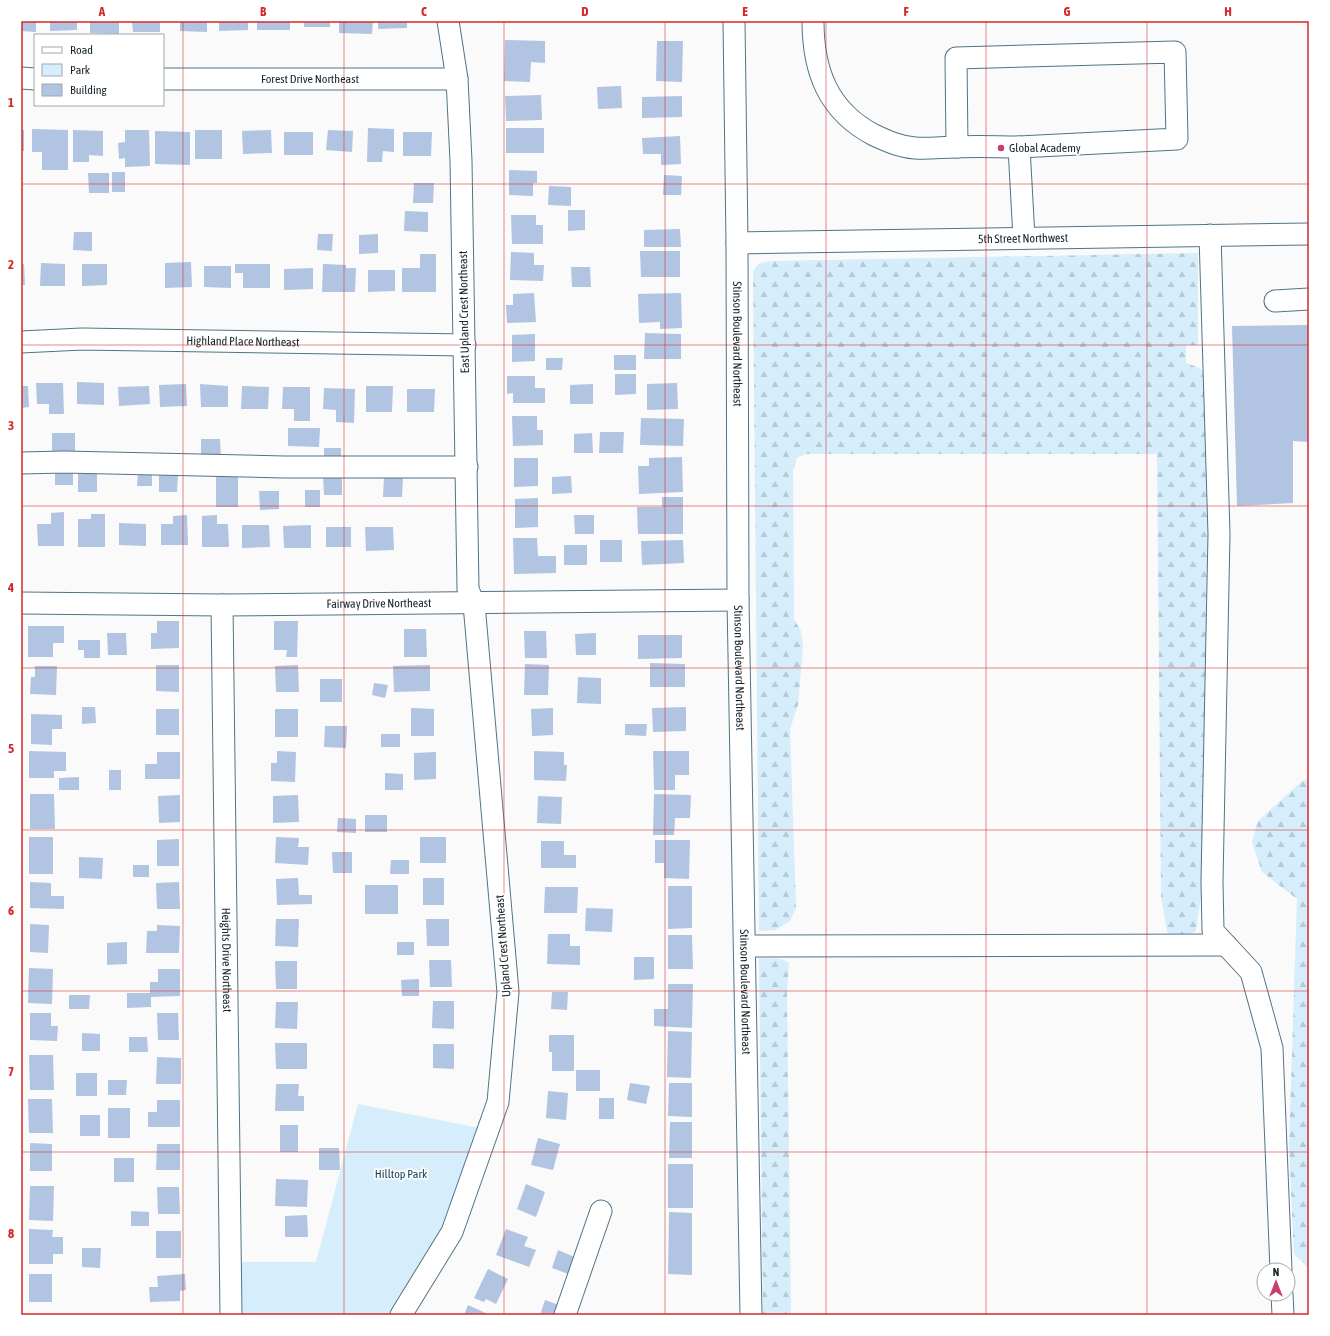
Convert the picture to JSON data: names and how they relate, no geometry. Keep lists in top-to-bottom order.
{
  "streets": {
    "street": [
      "Forest Drive Northeast",
      "5th Street Northwest",
      "East Upland Crest Northeast",
      "Highland Place Northeast",
      "Stinson Boulevard Northeast",
      "Fairway Drive Northeast",
      "Upland Crest Northeast",
      "Heights Drive Northeast"
    ]
  },
  "crossings": [
    ["Forest Drive Northeast", "East Upland Crest Northeast"],
    ["5th Street Northwest", "Stinson Boulevard Northeast"],
    ["East Upland Crest Northeast", "Highland Place Northeast"],
    ["East Upland Crest Northeast", "Fairway Drive Northeast"],
    ["East Upland Crest Northeast", "Upland Crest Northeast"],
    ["Stinson Boulevard Northeast", "Fairway Drive Northeast"],
    ["Fairway Drive Northeast", "Upland Crest Northeast"],
    ["Fairway Drive Northeast", "Heights Drive Northeast"]
  ],
  "parks": ["Hilltop Park"],
  "places": ["Global Academy"],
  "legend": ["Road", "Park", "Building"],
  "north": "top",
  "grid": {
    "columns": [
      "A",
      "B",
      "C",
      "D",
      "E",
      "F",
      "G",
      "H"
    ],
    "rows": [
      "1",
      "2",
      "3",
      "4",
      "5",
      "6",
      "7",
      "8"
    ]
  }
}
